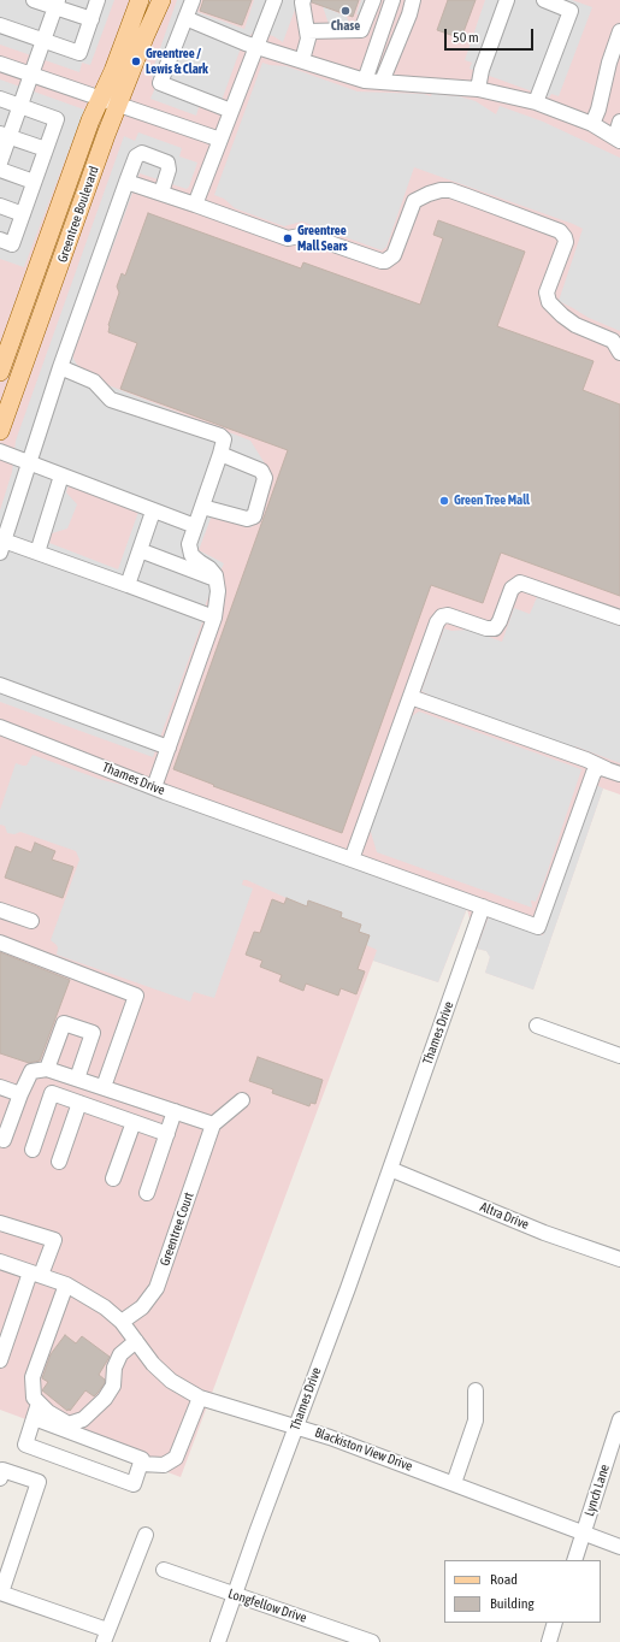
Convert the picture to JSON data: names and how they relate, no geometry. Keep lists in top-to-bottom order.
{
  "streets": {
    "main road": ["Greentree Boulevard"],
    "street": [
      "Thames Drive",
      "Altra Drive",
      "Greentree Court",
      "Blackiston View Drive",
      "Lynch Lane",
      "Longfellow Drive"
    ]
  },
  "crossings": [
    ["Thames Drive", "Altra Drive"],
    ["Thames Drive", "Blackiston View Drive"],
    ["Thames Drive", "Longfellow Drive"],
    ["Greentree Court", "Blackiston View Drive"],
    ["Blackiston View Drive", "Lynch Lane"]
  ],
  "places": [
    "Chase",
    "Greentree / Lewis & Clark",
    "Greentree Mall Sears",
    "Green Tree Mall"
  ],
  "legend": ["Road", "Building"],
  "scale_bar": "50 m"
}
